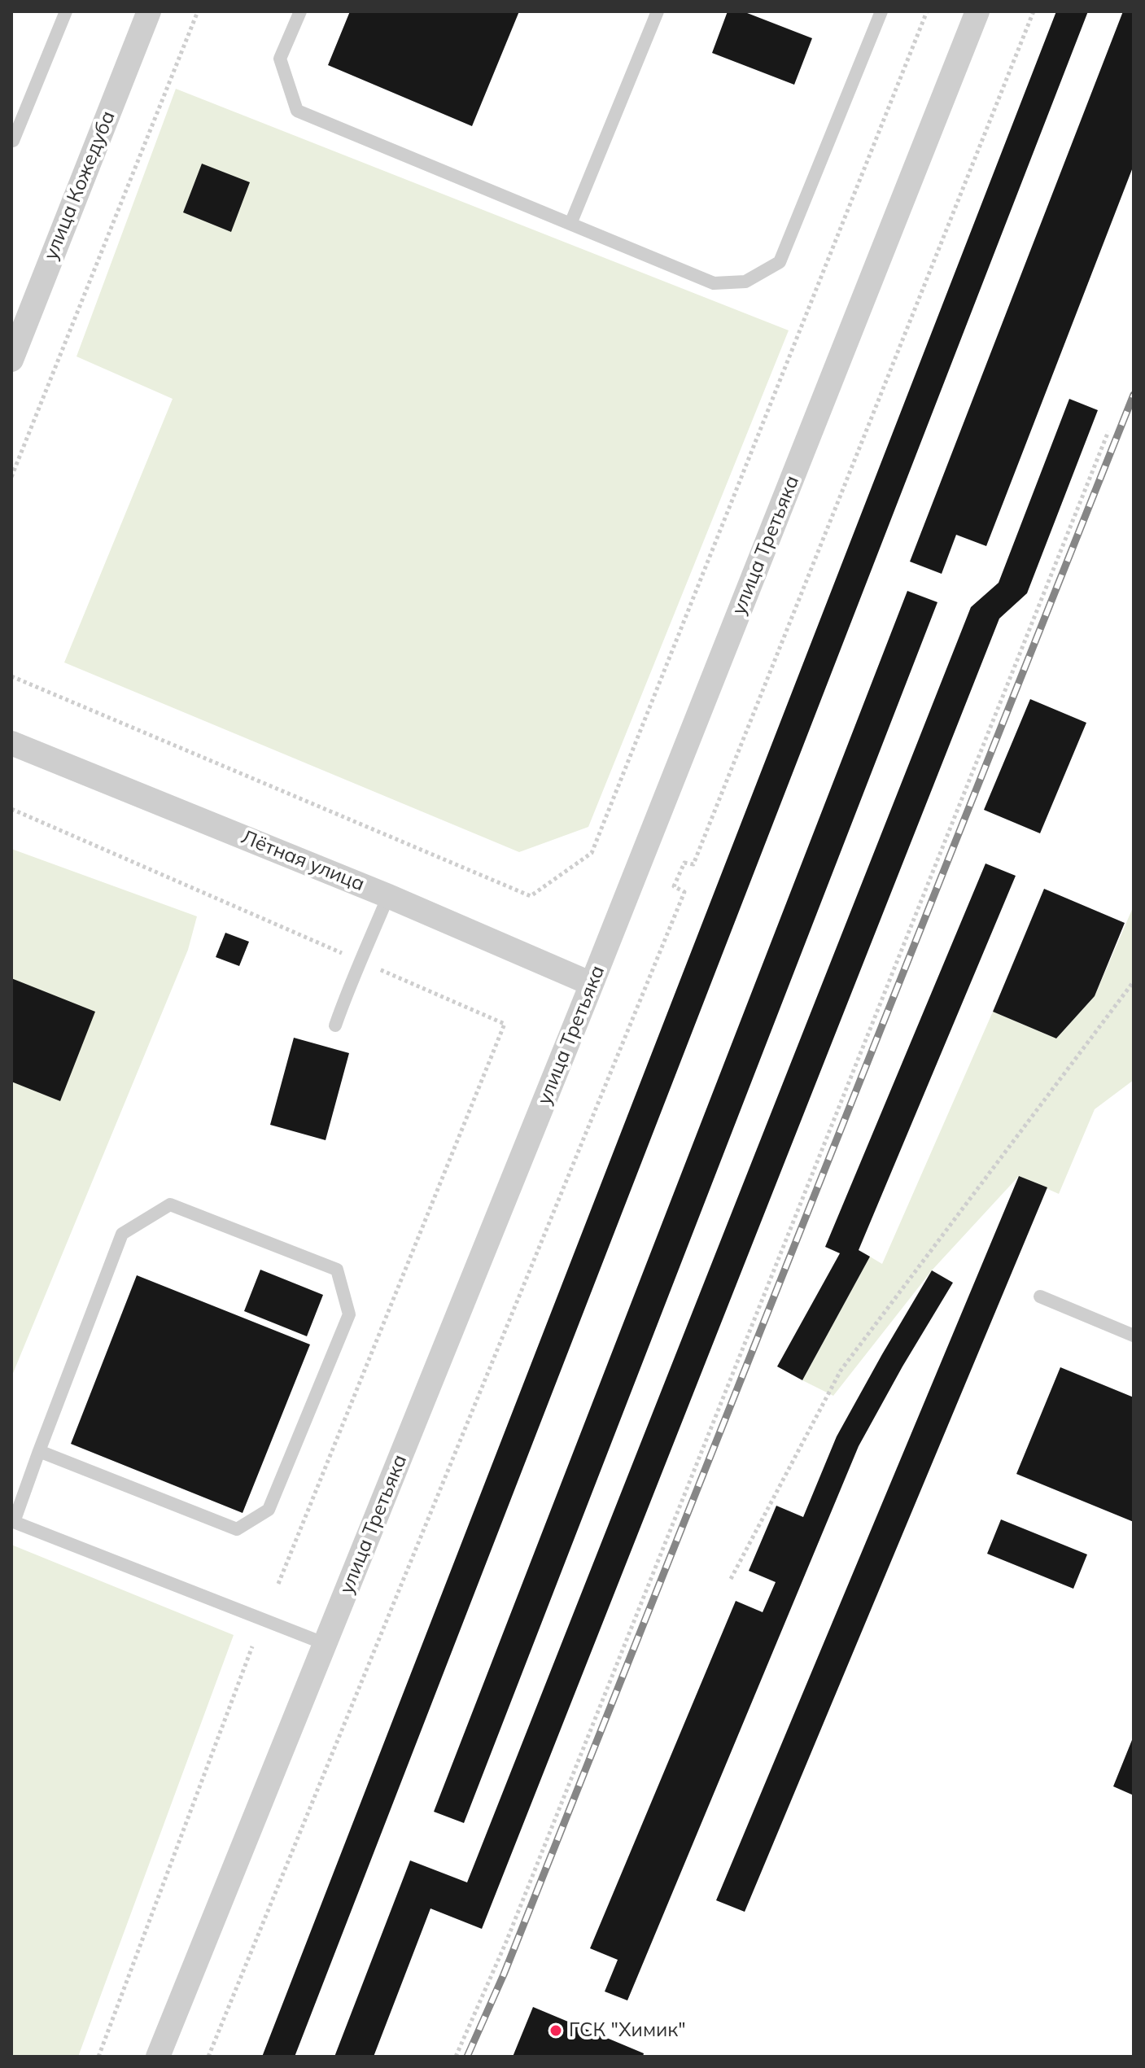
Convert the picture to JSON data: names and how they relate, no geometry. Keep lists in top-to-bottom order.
{
  "streets": {
    "street": ["улица Кожедуба", "улица Третьяка", "Лётная улица"]
  },
  "crossings": [
    ["улица Третьяка", "Лётная улица"]
  ],
  "places": ["ГСК \"Химик\""]
}
